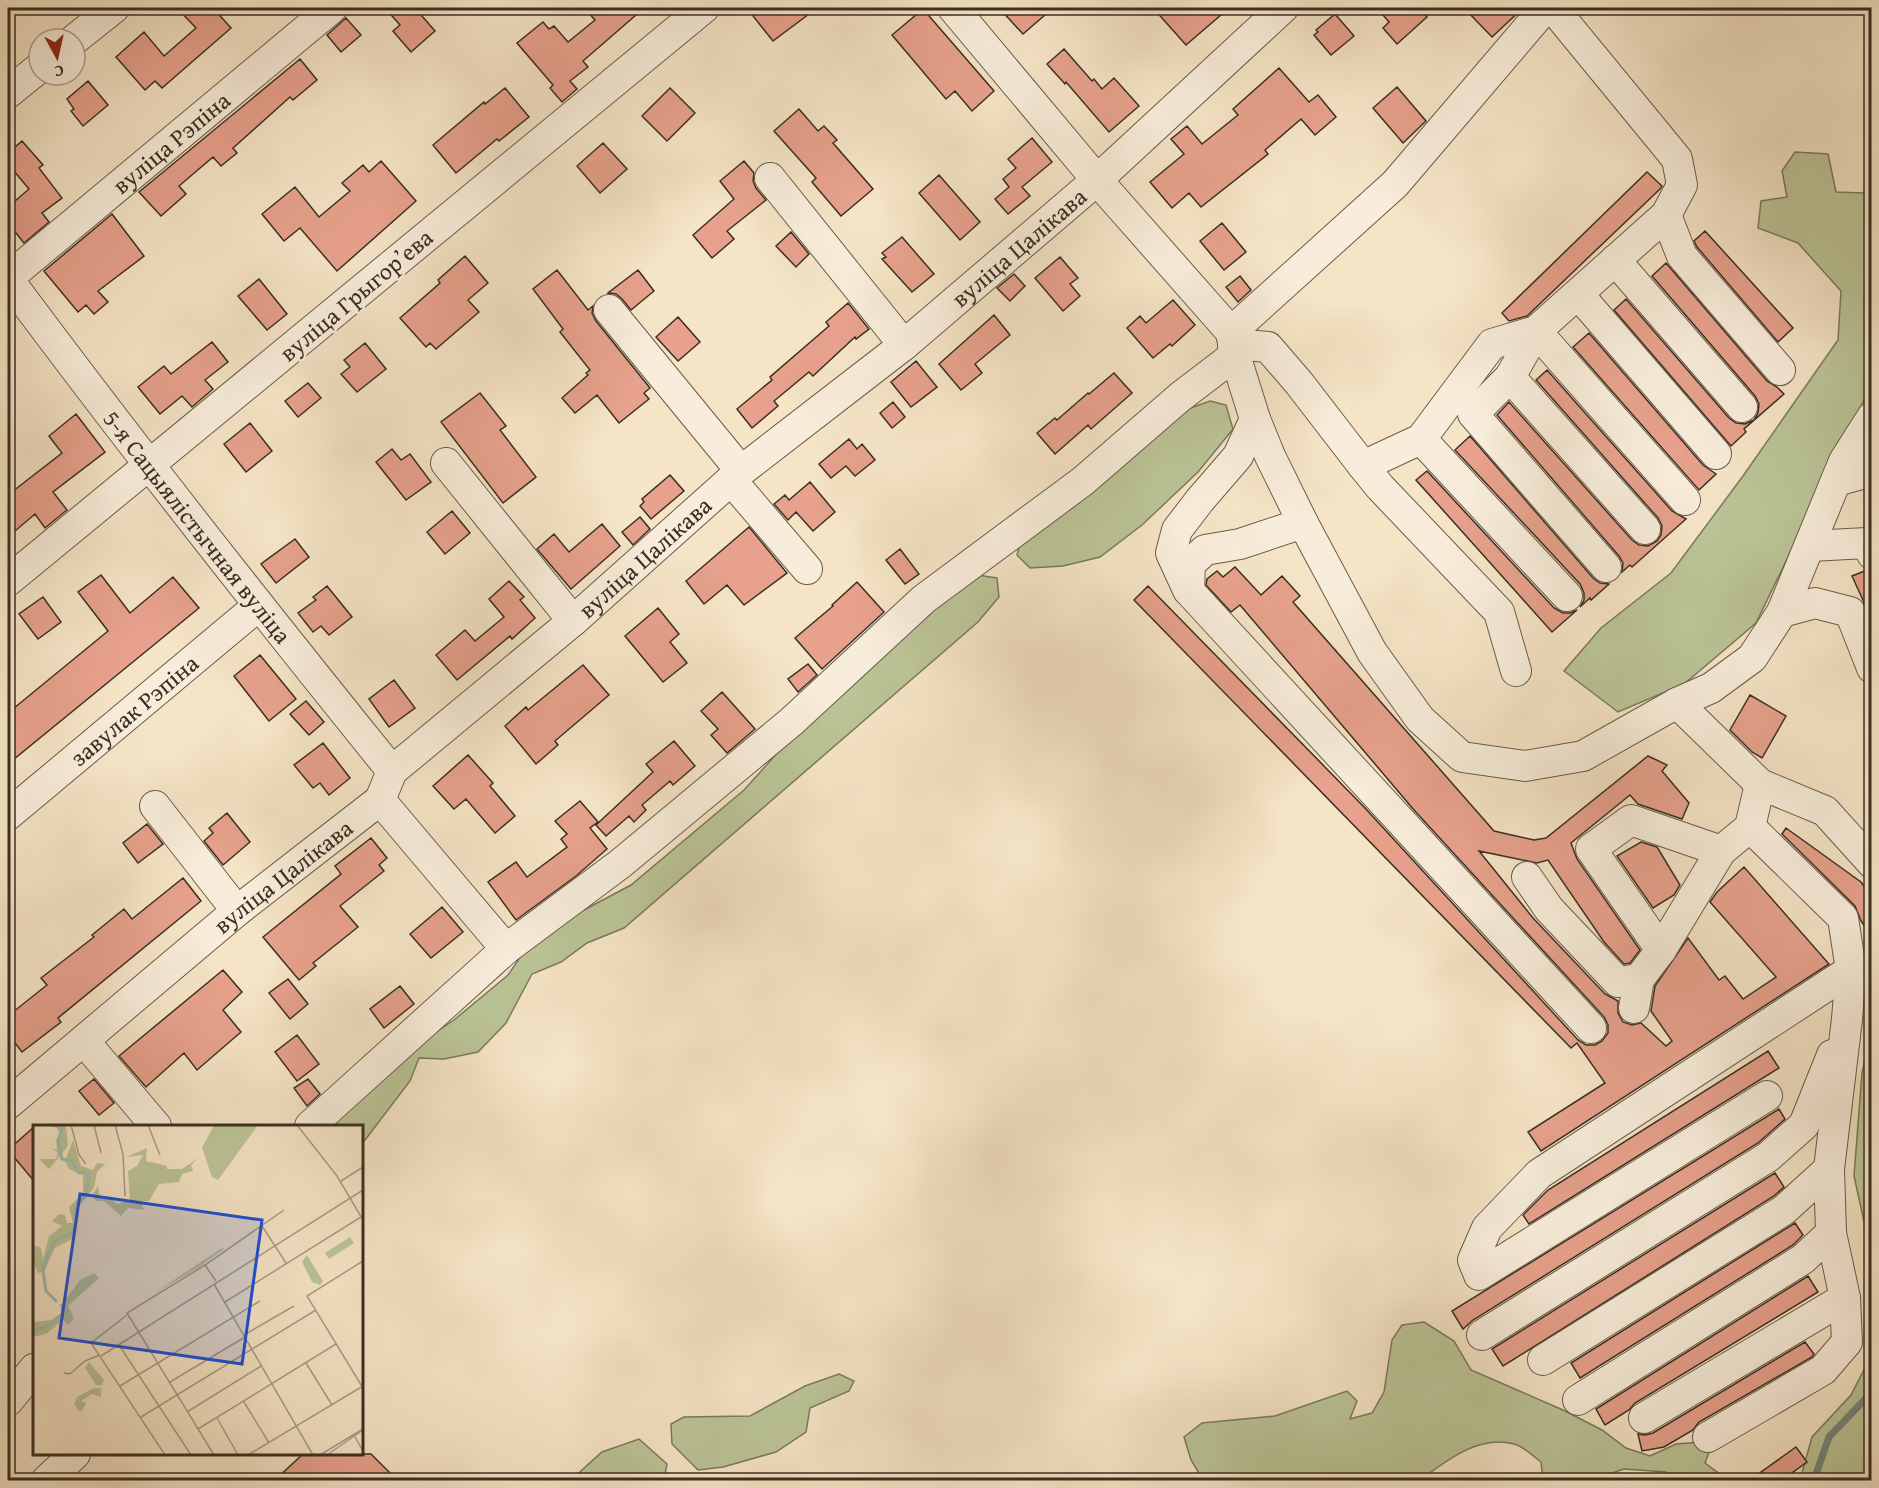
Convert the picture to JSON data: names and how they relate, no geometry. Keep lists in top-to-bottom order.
{
  "streets": {
    "street": [
      "вуліца Рэпіна",
      "вуліца Цалікава",
      "вуліца Грыгорʼева",
      "5-я Сацыялістычная вуліца",
      "завулак Рэпіна"
    ]
  },
  "crossings": [
    ["вуліца Рэпіна", "5-я Сацыялістычная вуліца"],
    ["вуліца Цалікава", "5-я Сацыялістычная вуліца"],
    ["вуліца Грыгорʼева", "5-я Сацыялістычная вуліца"],
    ["5-я Сацыялістычная вуліца", "завулак Рэпіна"]
  ],
  "north": "bottom"
}
